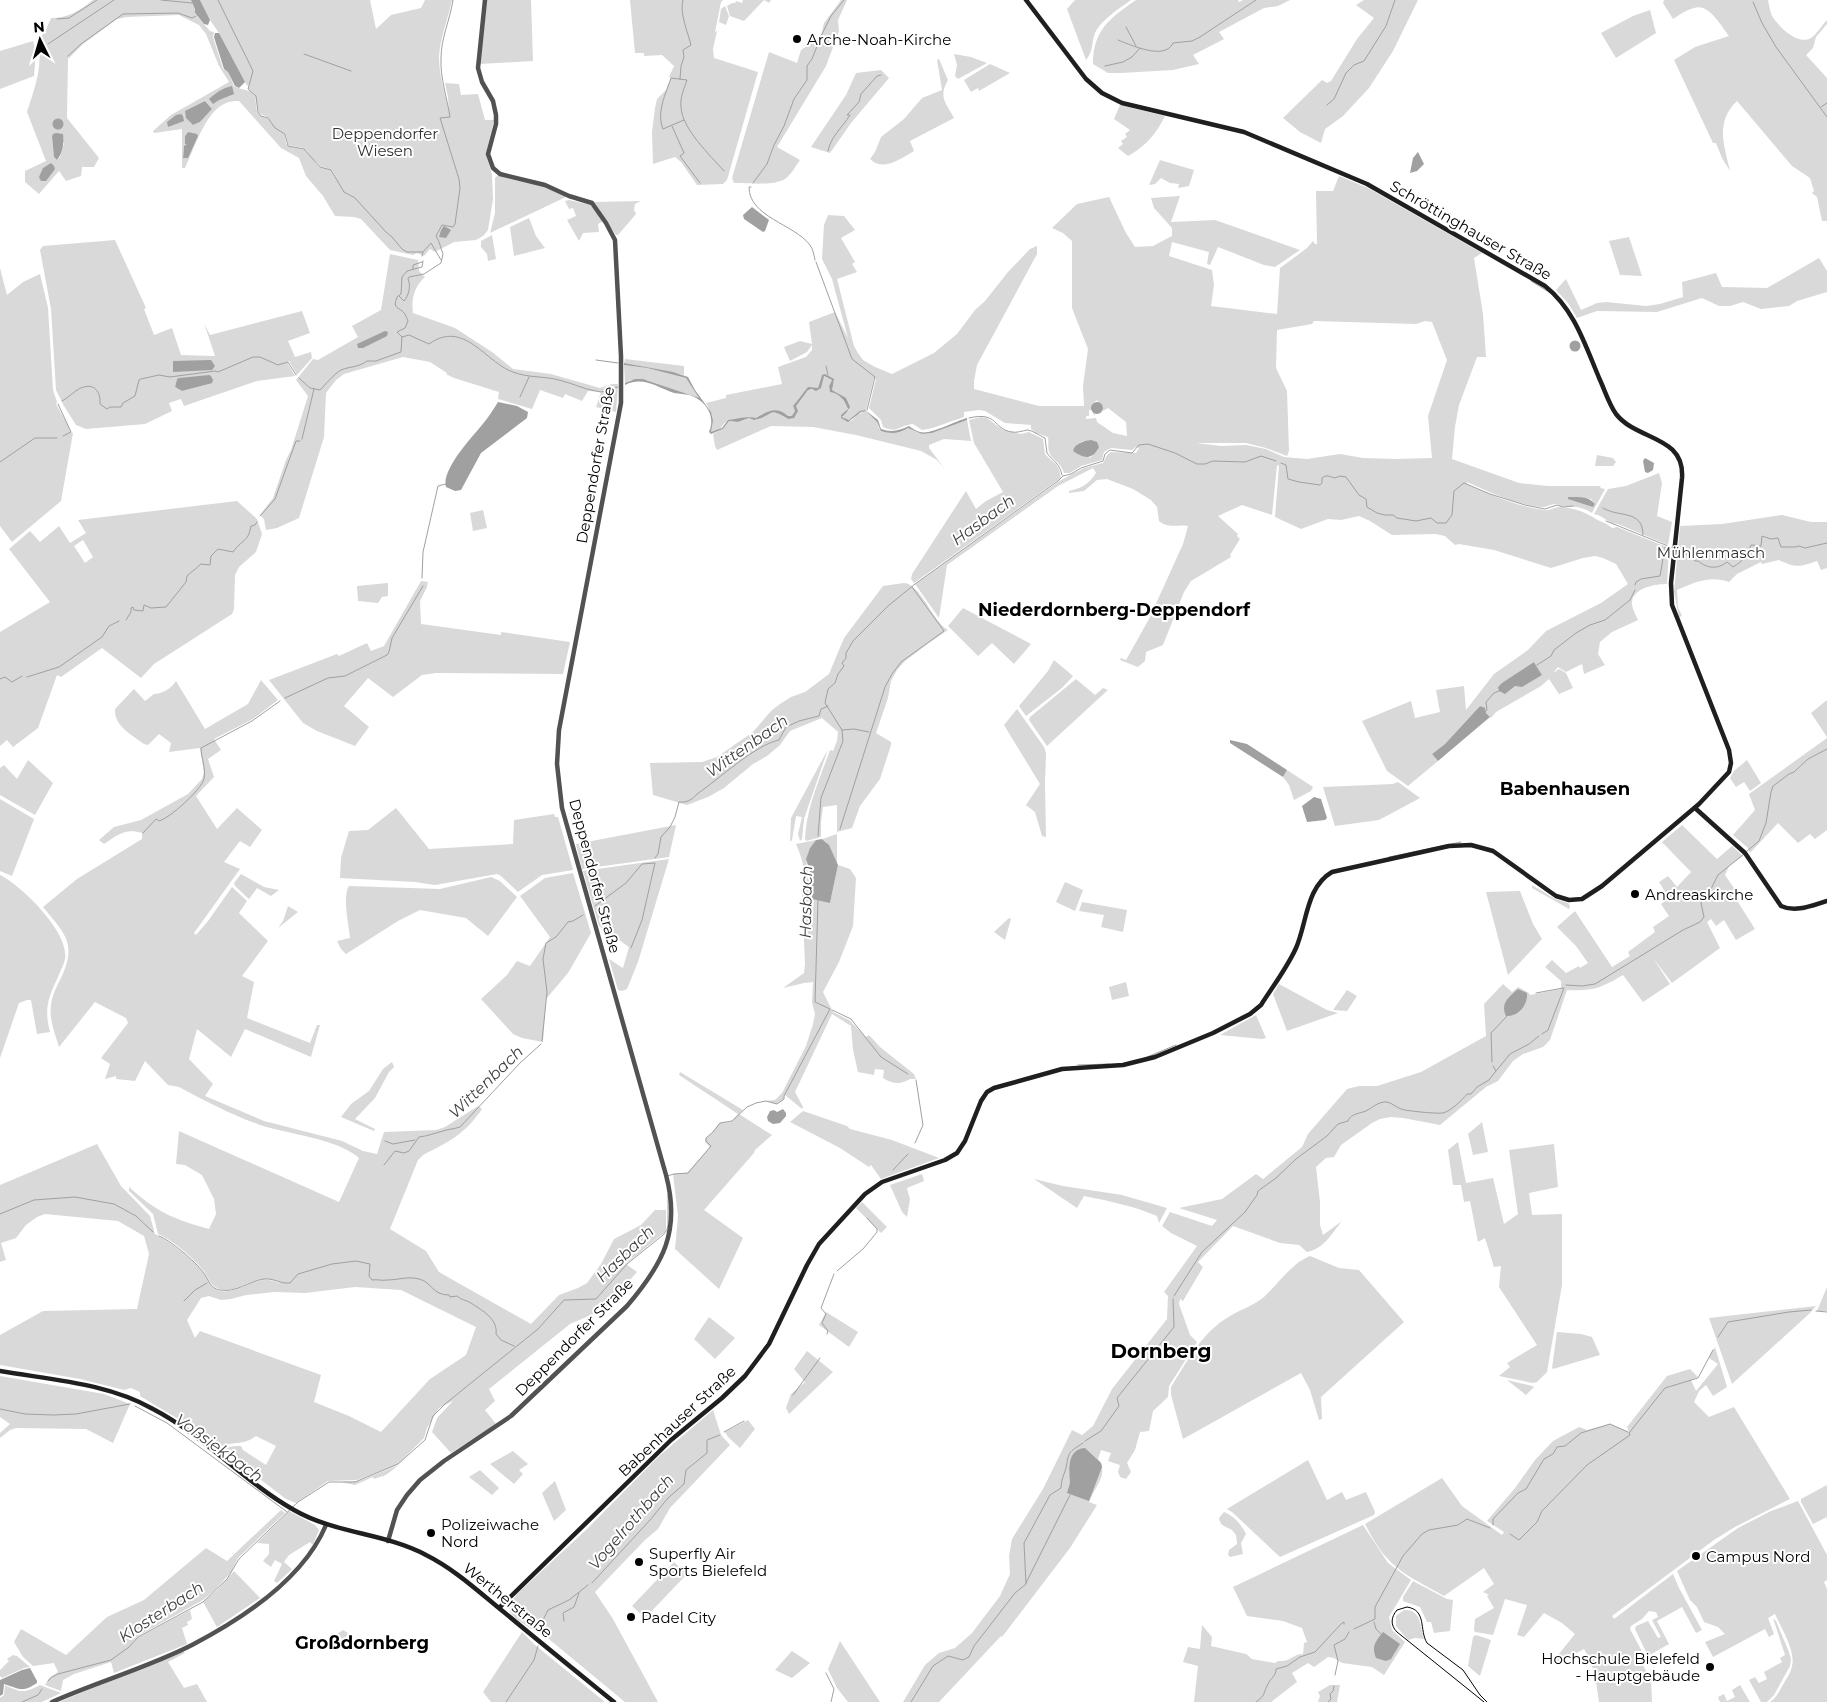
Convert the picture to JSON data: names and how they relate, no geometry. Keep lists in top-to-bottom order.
{
  "streets": {
    "main road": ["Schröttinghauser Straße", "Babenhauser Straße", "Wertherstraße"],
    "street": ["Deppendorfer Straße"]
  },
  "crossings": [
    ["Schröttinghauser Straße", "Babenhauser Straße"],
    ["Deppendorfer Straße", "Wertherstraße"],
    ["Babenhauser Straße", "Wertherstraße"]
  ],
  "districts": [
    "Niederdornberg-Deppendorf",
    "Babenhausen",
    "Dornberg",
    "Großdornberg"
  ],
  "water": [
    "Hasbach",
    "Wittenbach",
    "Voßsiekbach",
    "Vogelrothbach",
    "Klosterbach"
  ],
  "parks": ["Deppendorfer Wiesen", "Mühlenmasch"],
  "places": [
    "Arche-Noah-Kirche",
    "Andreaskirche",
    "Polizeiwache Nord",
    "Campus Nord",
    "Superfly Air Sports Bielefeld",
    "Padel City",
    "Hochschule Bielefeld - Hauptgebäude"
  ],
  "north": "top"
}
